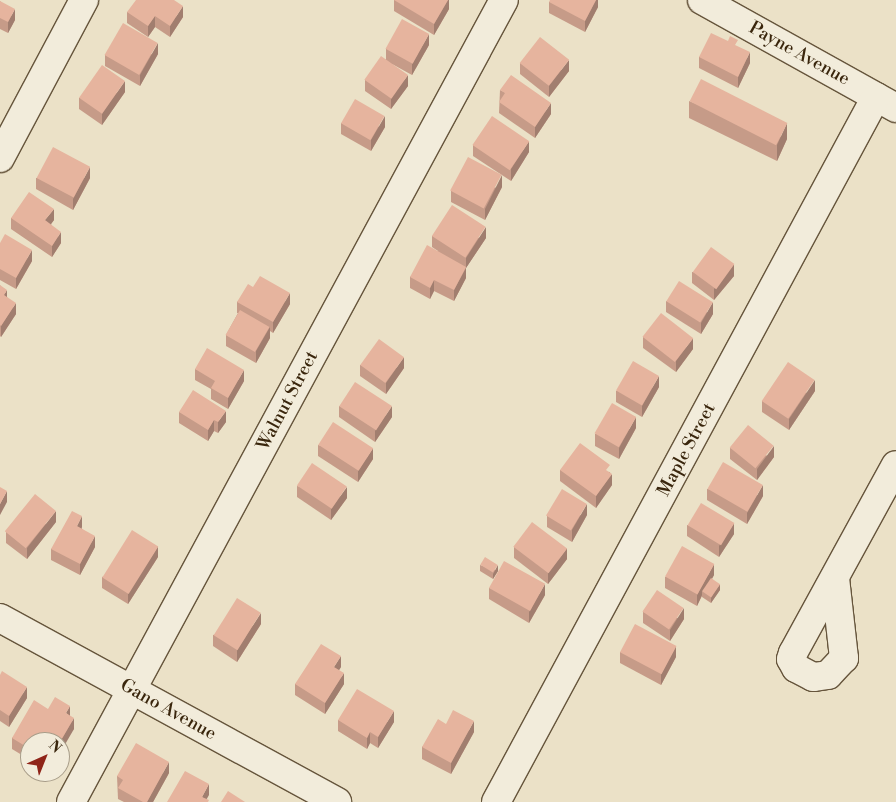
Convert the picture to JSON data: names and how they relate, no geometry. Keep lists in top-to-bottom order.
{
  "streets": {
    "street": [
      "Payne Avenue",
      "Walnut Street",
      "Maple Street",
      "Gano Avenue"
    ]
  },
  "crossings": [
    ["Payne Avenue", "Maple Street"],
    ["Walnut Street", "Gano Avenue"]
  ],
  "north": "top right"
}
